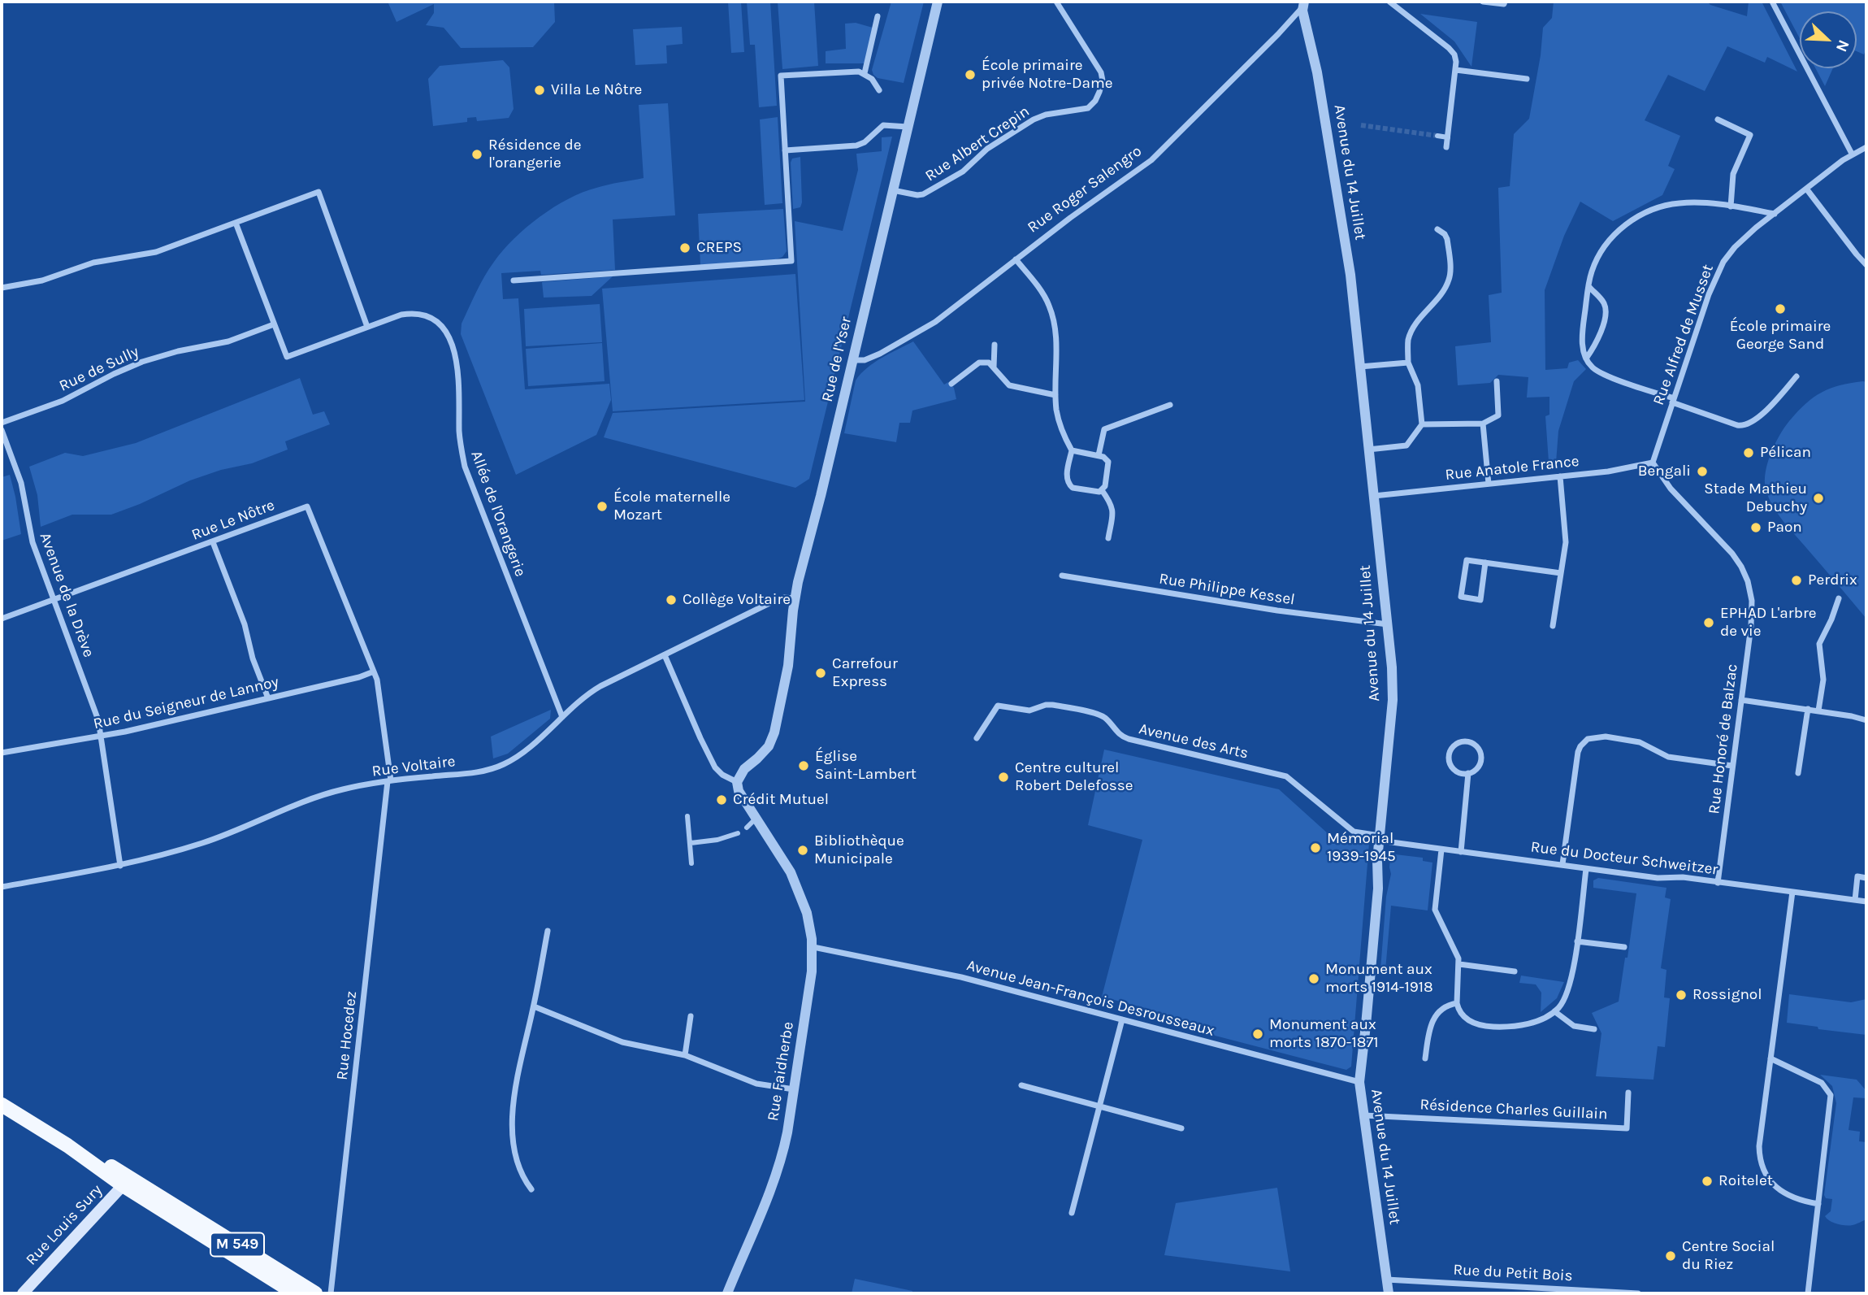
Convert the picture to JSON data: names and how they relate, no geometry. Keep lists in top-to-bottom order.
{
  "streets": {
    "main road": ["Rue Louis Sury", "M 549"],
    "street": [
      "Rue Albert Crepin",
      "Avenue du 14 Juillet",
      "Rue Roger Salengro",
      "Rue Alfred de Musset",
      "Rue de l'Yser",
      "Rue de Sully",
      "Rue Anatole France",
      "Allée de l'Orangerie",
      "Rue Le Nôtre",
      "Rue Philippe Kessel",
      "Avenue de la Drève",
      "Rue du Seigneur de Lannoy",
      "Rue Honoré de Balzac",
      "Avenue des Arts",
      "Rue Voltaire",
      "Rue du Docteur Schweitzer",
      "Avenue Jean-François Desrousseaux",
      "Rue Hocedez",
      "Rue Faidherbe",
      "Résidence Charles Guillain",
      "Rue du Petit Bois"
    ]
  },
  "crossings": [
    ["Rue Albert Crepin", "Rue de l'Yser"],
    ["Avenue du 14 Juillet", "Rue Roger Salengro"],
    ["Avenue du 14 Juillet", "Rue Anatole France"],
    ["Avenue du 14 Juillet", "Rue Philippe Kessel"],
    ["Avenue du 14 Juillet", "Avenue des Arts"],
    ["Avenue du 14 Juillet", "Rue du Docteur Schweitzer"],
    ["Avenue du 14 Juillet", "Avenue Jean-François Desrousseaux"],
    ["Avenue du 14 Juillet", "Résidence Charles Guillain"],
    ["Avenue du 14 Juillet", "Rue du Petit Bois"],
    ["Rue Roger Salengro", "Rue de l'Yser"],
    ["Rue Alfred de Musset", "Rue Anatole France"],
    ["Rue Alfred de Musset", "Rue Honoré de Balzac"],
    ["Rue de l'Yser", "Rue Voltaire"],
    ["Rue de l'Yser", "Rue Faidherbe"],
    ["Rue de Sully", "Allée de l'Orangerie"],
    ["Rue Anatole France", "Rue Honoré de Balzac"],
    ["Allée de l'Orangerie", "Rue Voltaire"],
    ["Rue Le Nôtre", "Avenue de la Drève"],
    ["Rue Le Nôtre", "Rue du Seigneur de Lannoy"],
    ["Rue Le Nôtre", "Rue Hocedez"],
    ["Avenue de la Drève", "Rue du Seigneur de Lannoy"],
    ["Avenue de la Drève", "Rue Voltaire"],
    ["Rue du Seigneur de Lannoy", "Rue Hocedez"],
    ["Rue Honoré de Balzac", "Rue du Docteur Schweitzer"],
    ["Avenue des Arts", "Rue du Docteur Schweitzer"],
    ["Rue Voltaire", "Rue Hocedez"],
    ["Avenue Jean-François Desrousseaux", "Rue Faidherbe"],
    ["Rue Louis Sury", "M 549"]
  ],
  "places": [
    "École primaire privée Notre-Dame",
    "Villa Le Nôtre",
    "Résidence de l'orangerie",
    "CREPS",
    "École primaire George Sand",
    "Pélican",
    "Bengali",
    "Stade Mathieu Debuchy",
    "École maternelle Mozart",
    "Paon",
    "Perdrix",
    "Collège Voltaire",
    "EPHAD L'arbre de vie",
    "Carrefour Express",
    "Église Saint-Lambert",
    "Centre culturel Robert Delefosse",
    "Crédit Mutuel",
    "Mémorial 1939-1945",
    "Bibliothèque Municipale",
    "Monument aux morts 1914-1918",
    "Rossignol",
    "Monument aux morts 1870-1871",
    "Roitelet",
    "Centre Social du Riez"
  ],
  "north": "bottom right"
}
